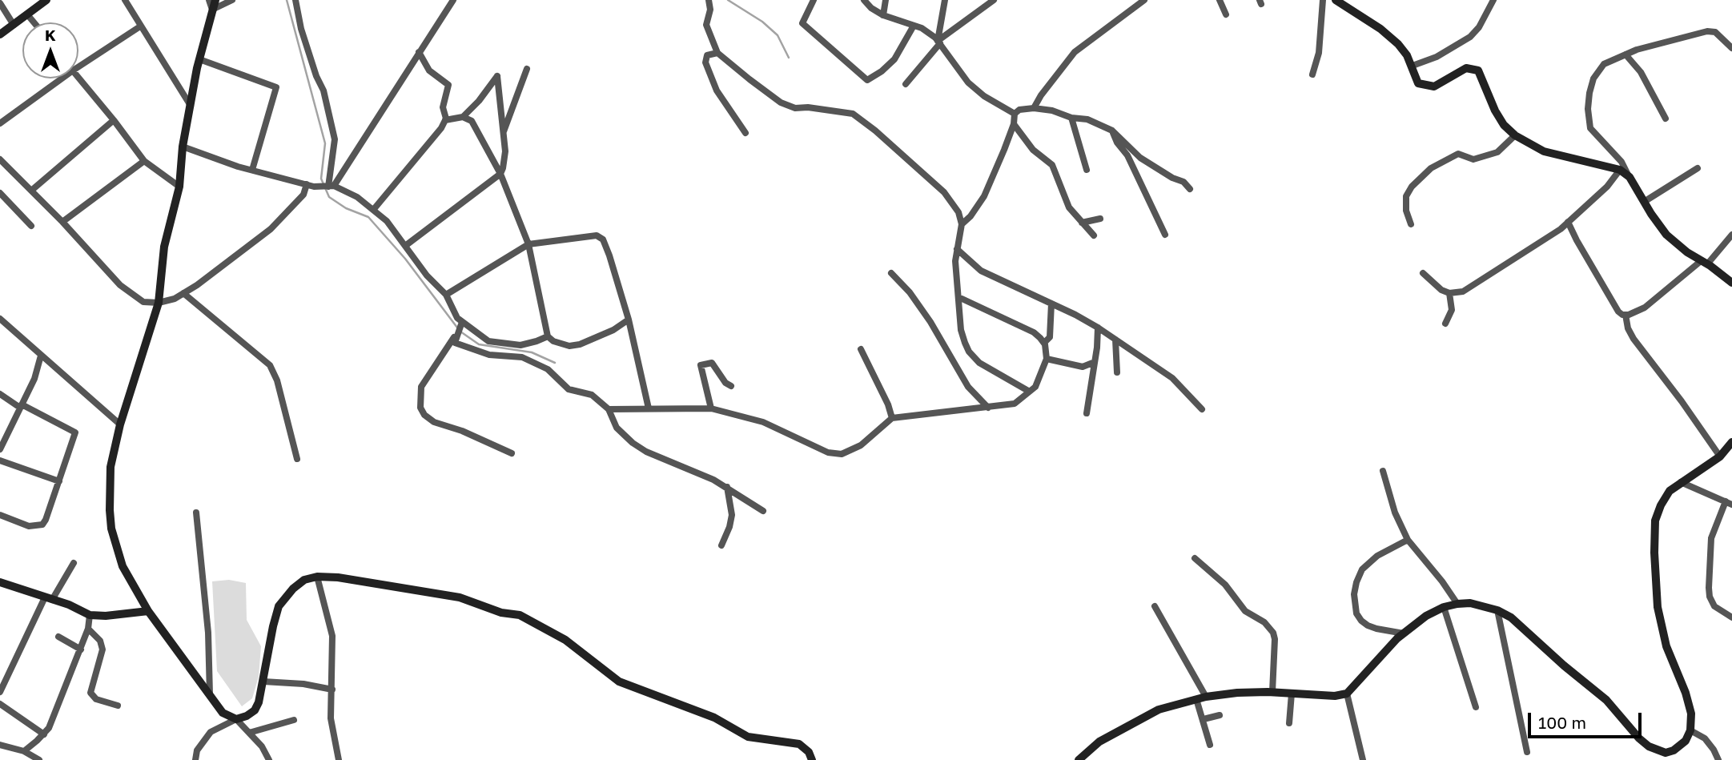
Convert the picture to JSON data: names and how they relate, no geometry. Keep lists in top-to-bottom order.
{
  "scale_bar": "100 m",
  "north": "top"
}
